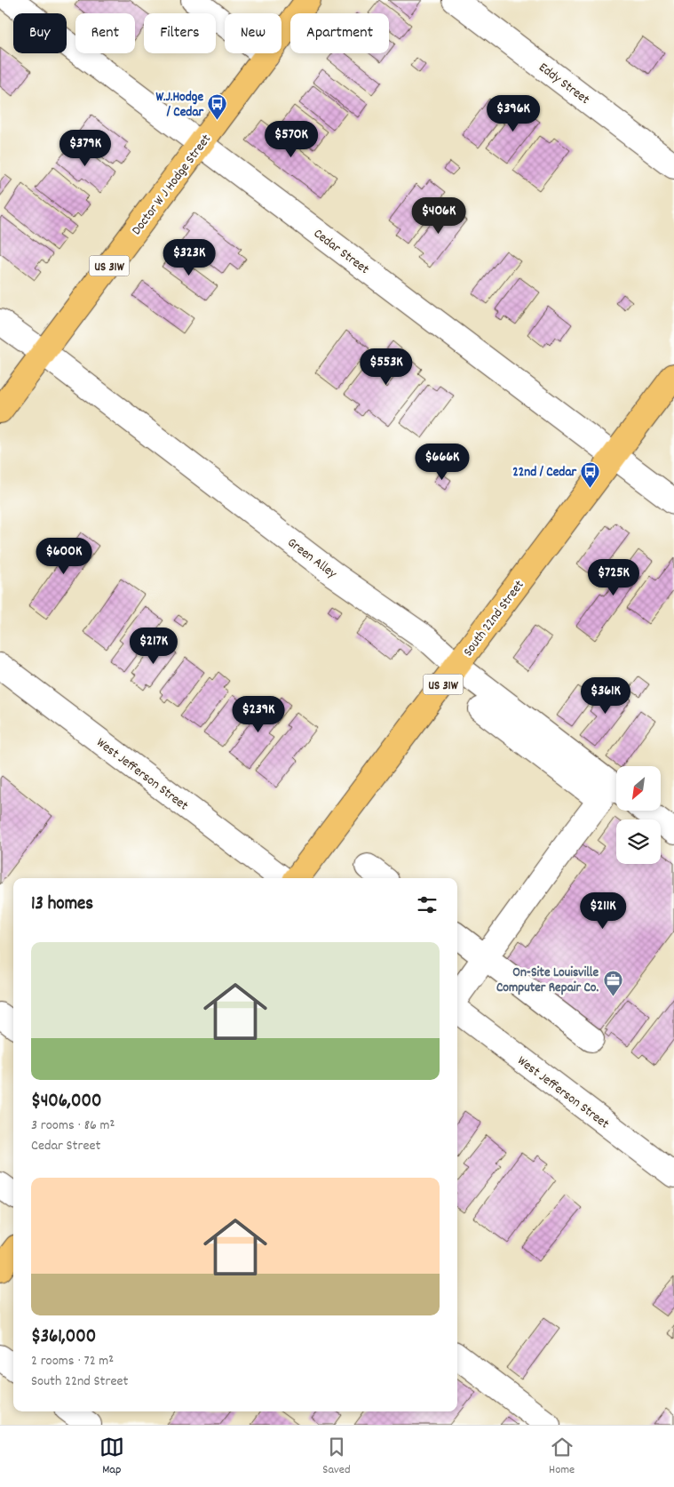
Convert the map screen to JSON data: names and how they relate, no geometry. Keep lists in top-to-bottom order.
{
  "streets": {
    "main road": ["Doctor W J Hodge Street", "US 31W", "South 22nd Street"],
    "street": [
      "Eddy Street",
      "Cedar Street",
      "Green Alley",
      "West Jefferson Street"
    ]
  },
  "crossings": [
    ["Doctor W J Hodge Street", "Cedar Street"],
    ["Doctor W J Hodge Street", "Green Alley"],
    ["Cedar Street", "South 22nd Street"],
    ["Green Alley", "South 22nd Street"]
  ],
  "places": {
    "bus stop": ["W.J.Hodge / Cedar", "22nd / Cedar"],
    "office": ["On-Site Louisville Computer Repair Co."]
  },
  "north": "bottom left",
  "page": {
    "chip": [
      "Buy",
      "Rent",
      "Filters",
      "New",
      "Apartment"
    ],
    "price": [
      "$396K",
      "$570K",
      "$379K",
      "$406K",
      "$323K",
      "$553K",
      "$666K",
      "$600K",
      "$725K",
      "$217K",
      "$361K",
      "$239K",
      "$211K"
    ],
    "heading": "13 homes",
    "list": [
      {
        "name": "$406,000",
        "note": "3 rooms · 86 m² · Cedar Street"
      },
      {
        "name": "$361,000",
        "note": "2 rooms · 72 m² · South 22nd Street"
      }
    ],
    "tabs": ["Map", "Saved", "Home"]
  }
}
